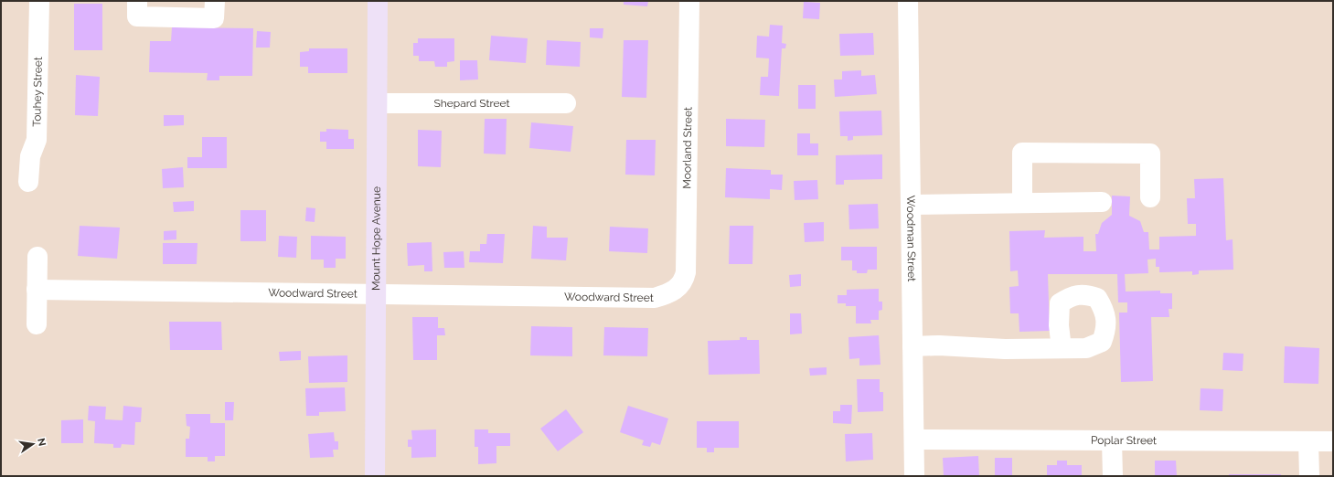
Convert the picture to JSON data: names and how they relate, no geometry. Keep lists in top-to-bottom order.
{
  "streets": {
    "main road": ["Mount Hope Avenue"],
    "street": [
      "Touhey Street",
      "Shepard Street",
      "Moorland Street",
      "Woodman Street",
      "Woodward Street",
      "Poplar Street"
    ]
  },
  "crossings": [
    ["Shepard Street", "Mount Hope Avenue"],
    ["Moorland Street", "Woodward Street"],
    ["Mount Hope Avenue", "Woodward Street"],
    ["Woodman Street", "Poplar Street"]
  ],
  "north": "right"
}
